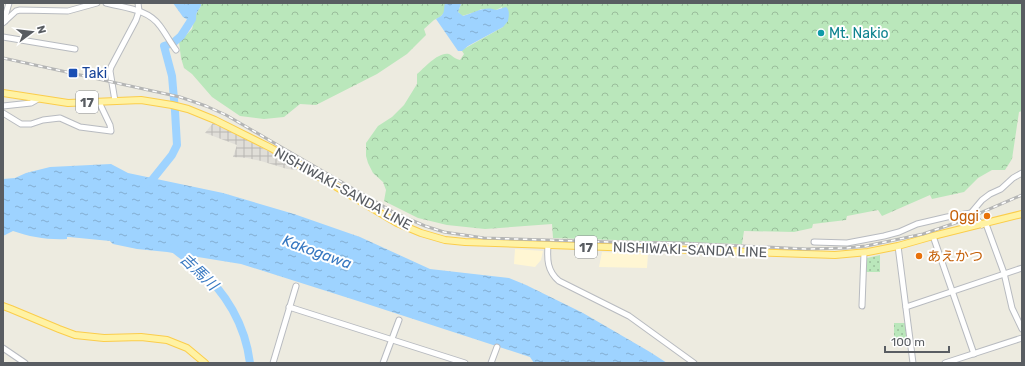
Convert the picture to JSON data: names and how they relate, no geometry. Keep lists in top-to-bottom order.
{
  "streets": {
    "main road": ["17", "NISHIWAKI-SANDA LINE"]
  },
  "water": ["Kakogawa", "吉馬川"],
  "places": {
    "other": ["Mt. Nakio", "Oggi", "あえかつ"],
    "transit": ["Taki"]
  },
  "scale_bar": "100 m",
  "north": "right"
}
